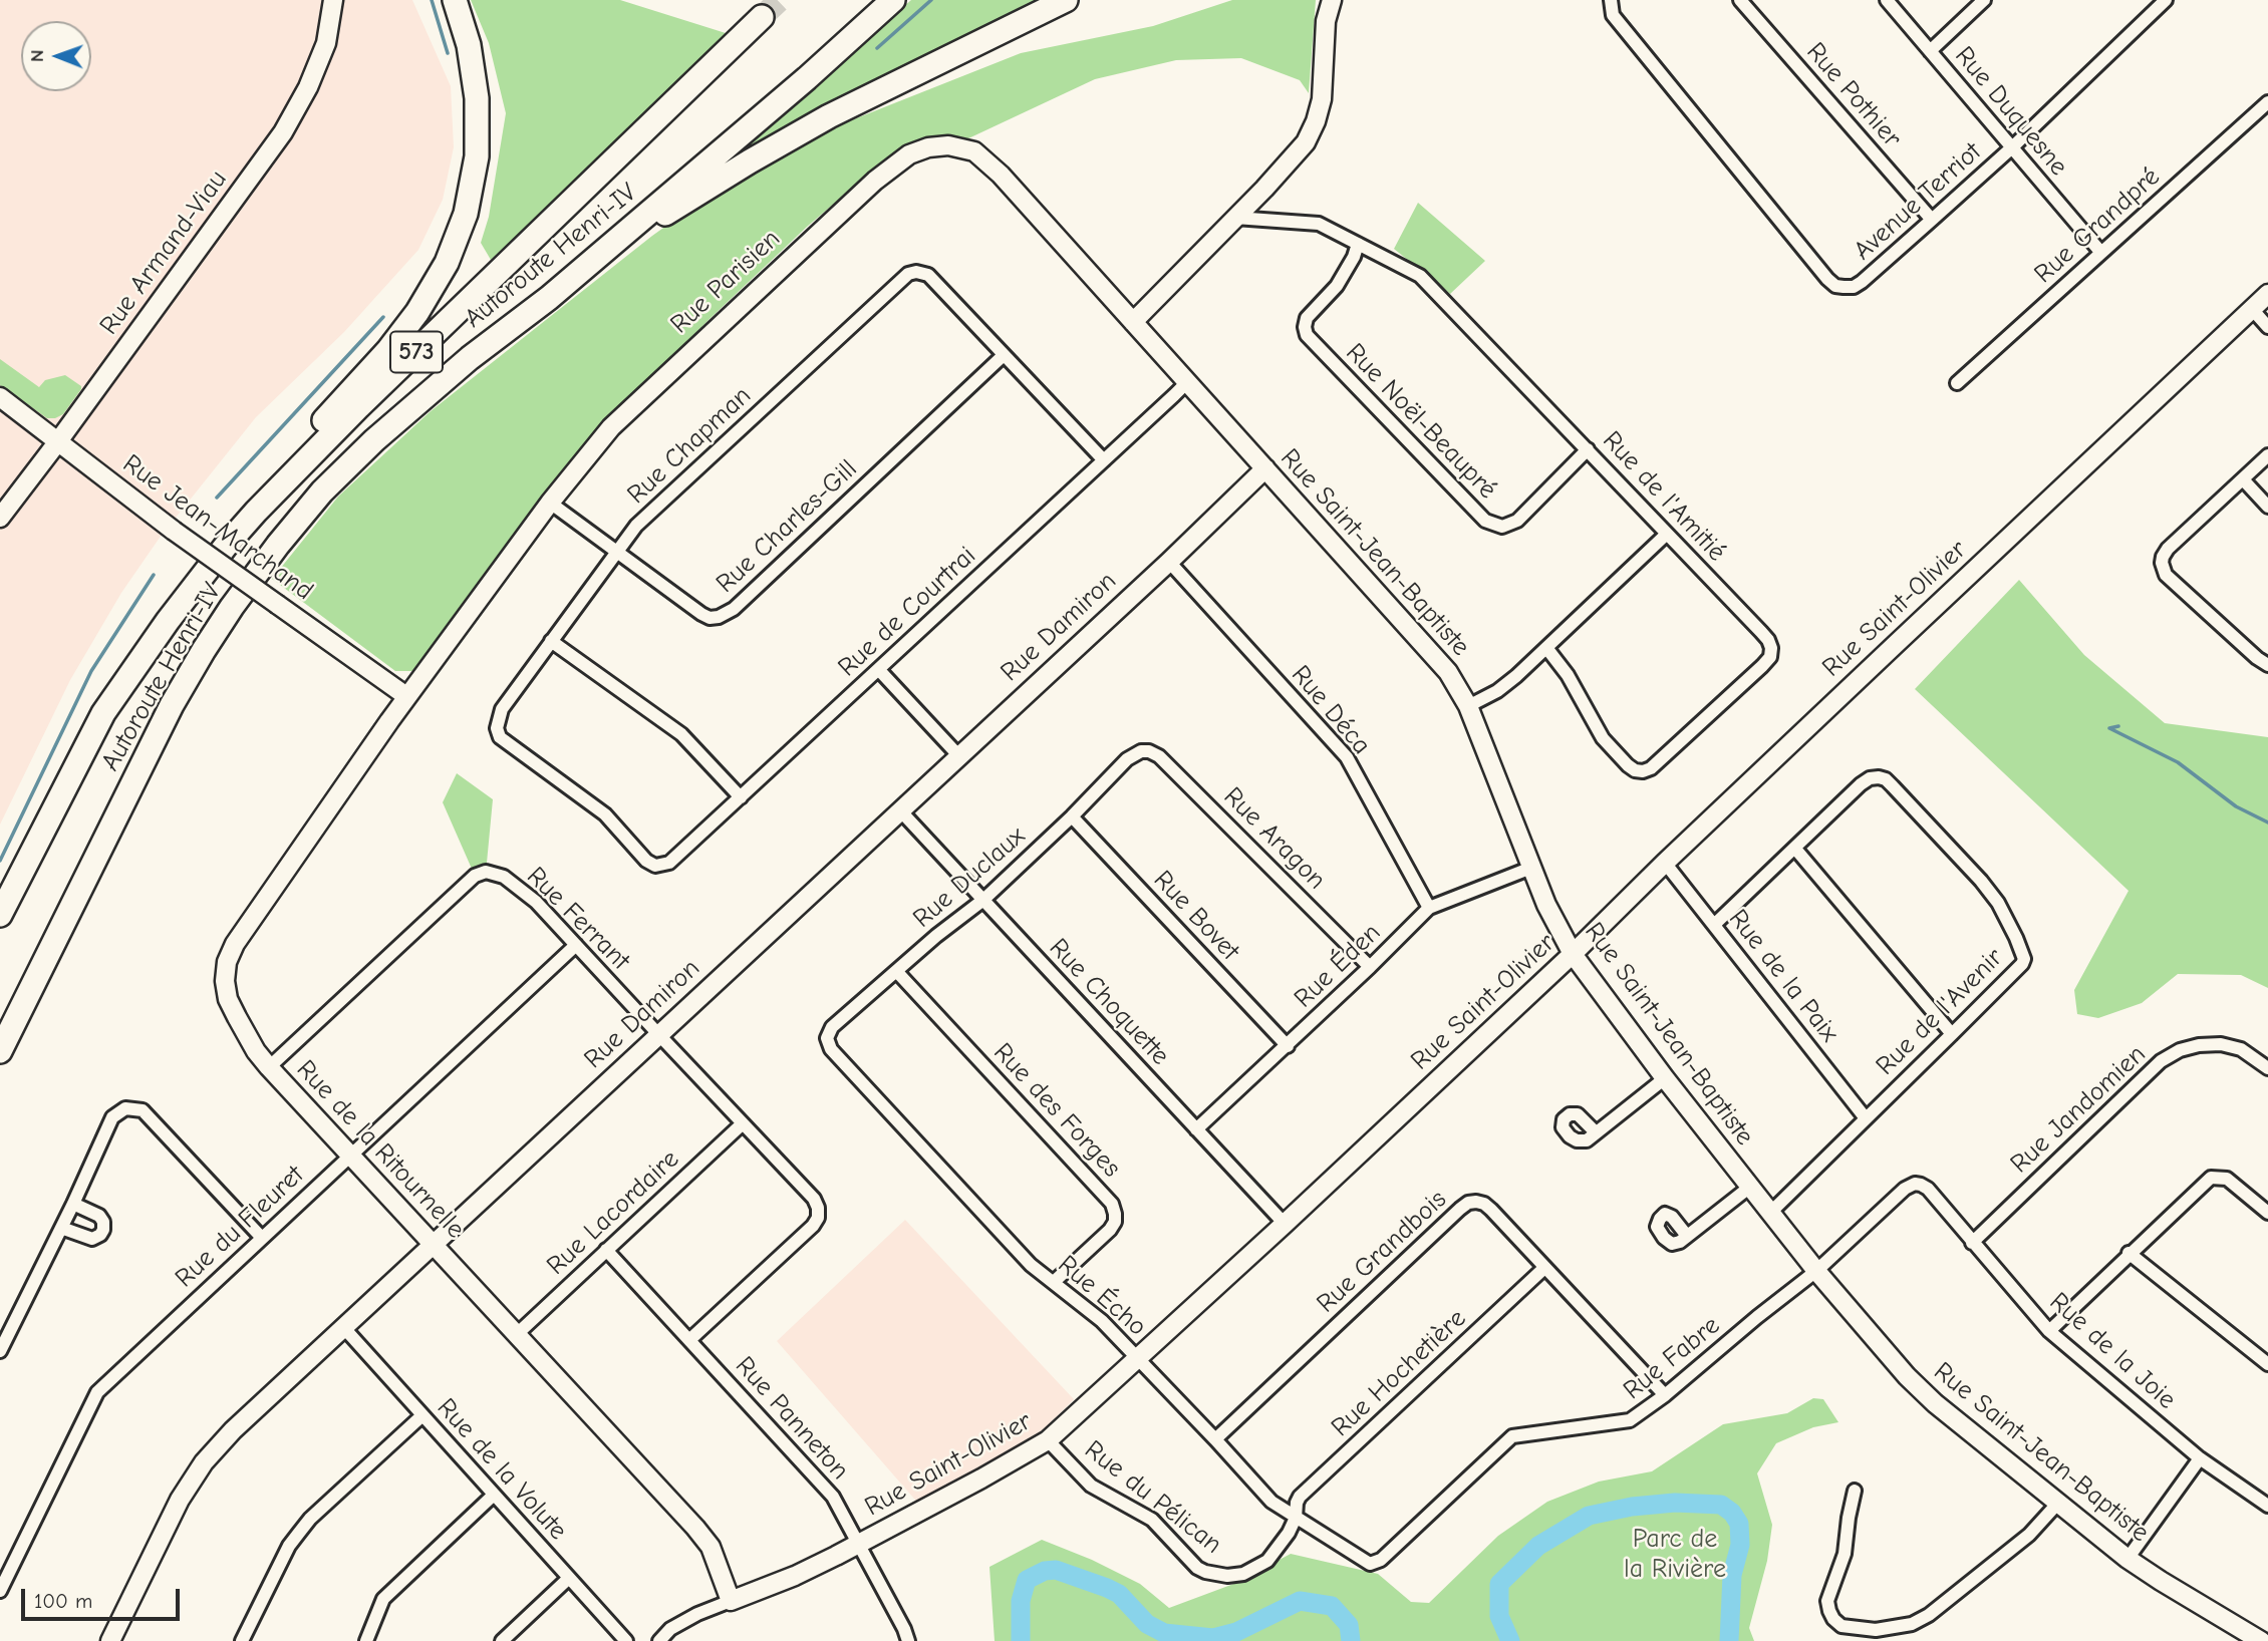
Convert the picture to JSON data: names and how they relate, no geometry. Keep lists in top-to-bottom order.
{
  "streets": {
    "highway": ["Autoroute Henri-IV", "573"],
    "street": [
      "Rue Pothier",
      "Rue Duquesne",
      "Avenue Terriot",
      "Rue Grandpré",
      "Rue Armand-Viau",
      "Rue Parisien",
      "Rue Noël-Beaupré",
      "Rue Chapman",
      "Rue de l'Amitié",
      "Rue Charles-Gill",
      "Rue Jean-Marchand",
      "Rue Saint-Jean-Baptiste",
      "Rue Saint-Olivier",
      "Rue de Courtrai",
      "Rue Damiron",
      "Rue Déca",
      "Rue Aragon",
      "Rue Duclaux",
      "Rue Bovet",
      "Rue Ferrant",
      "Rue Éden",
      "Rue de la Paix",
      "Rue Choquette",
      "Rue de l'Avenir",
      "Rue Jandomien",
      "Rue des Forges",
      "Rue de la Ritournelle",
      "Rue Lacordaire",
      "Rue du Fleuret",
      "Rue Grandbois",
      "Rue Écho",
      "Rue de la Joie",
      "Rue Fabre",
      "Rue Hochetière",
      "Rue Panneton",
      "Rue de la Volute",
      "Rue du Pélican"
    ]
  },
  "crossings": [
    ["Rue Pothier", "Avenue Terriot"],
    ["Rue Duquesne", "Avenue Terriot"],
    ["Rue Duquesne", "Rue Grandpré"],
    ["Rue Armand-Viau", "Rue Jean-Marchand"],
    ["Rue Parisien", "Rue Charles-Gill"],
    ["Rue Parisien", "Rue Jean-Marchand"],
    ["Rue Parisien", "Rue Saint-Jean-Baptiste"],
    ["Rue Parisien", "Rue de la Ritournelle"],
    ["Rue Noël-Beaupré", "Rue de l'Amitié"],
    ["Rue Chapman", "Rue Charles-Gill"],
    ["Rue Chapman", "Rue de Courtrai"],
    ["Rue Jean-Marchand", "Rue de la Ritournelle"],
    ["Rue Saint-Jean-Baptiste", "Rue Saint-Olivier"],
    ["Rue Saint-Jean-Baptiste", "Rue de Courtrai"],
    ["Rue Saint-Jean-Baptiste", "Rue Damiron"],
    ["Rue Saint-Jean-Baptiste", "Rue Éden"],
    ["Rue Saint-Jean-Baptiste", "Rue de l'Avenir"],
    ["Rue Saint-Jean-Baptiste", "Rue Fabre"],
    ["Rue Saint-Olivier", "Rue de la Paix"],
    ["Rue Saint-Olivier", "Rue Choquette"],
    ["Rue Saint-Olivier", "Rue de la Ritournelle"],
    ["Rue Saint-Olivier", "Rue Écho"],
    ["Rue Saint-Olivier", "Rue Panneton"],
    ["Rue Saint-Olivier", "Rue du Pélican"],
    ["Rue Damiron", "Rue Déca"],
    ["Rue Damiron", "Rue Ferrant"],
    ["Rue Damiron", "Rue Choquette"],
    ["Rue Damiron", "Rue de la Ritournelle"],
    ["Rue Damiron", "Rue de la Volute"],
    ["Rue Déca", "Rue Éden"],
    ["Rue Aragon", "Rue Duclaux"],
    ["Rue Aragon", "Rue Éden"],
    ["Rue Duclaux", "Rue Bovet"],
    ["Rue Duclaux", "Rue Choquette"],
    ["Rue Duclaux", "Rue des Forges"],
    ["Rue Duclaux", "Rue Écho"],
    ["Rue Bovet", "Rue Éden"],
    ["Rue Ferrant", "Rue de la Ritournelle"],
    ["Rue Ferrant", "Rue Lacordaire"],
    ["Rue Ferrant", "Rue du Fleuret"],
    ["Rue Ferrant", "Rue Panneton"],
    ["Rue Éden", "Rue Choquette"],
    ["Rue de la Paix", "Rue de l'Avenir"],
    ["Rue Jandomien", "Rue de la Joie"],
    ["Rue des Forges", "Rue Écho"],
    ["Rue de la Ritournelle", "Rue Lacordaire"],
    ["Rue de la Ritournelle", "Rue du Fleuret"],
    ["Rue Lacordaire", "Rue Panneton"],
    ["Rue Grandbois", "Rue Écho"],
    ["Rue Grandbois", "Rue Fabre"],
    ["Rue Grandbois", "Rue Hochetière"],
    ["Rue Écho", "Rue Fabre"],
    ["Rue Écho", "Rue Hochetière"],
    ["Rue Écho", "Rue du Pélican"],
    ["Rue de la Joie", "Rue Fabre"],
    ["Rue Hochetière", "Rue du Pélican"]
  ],
  "parks": ["Parc de la Rivière"],
  "scale_bar": "100 m",
  "north": "left"
}
